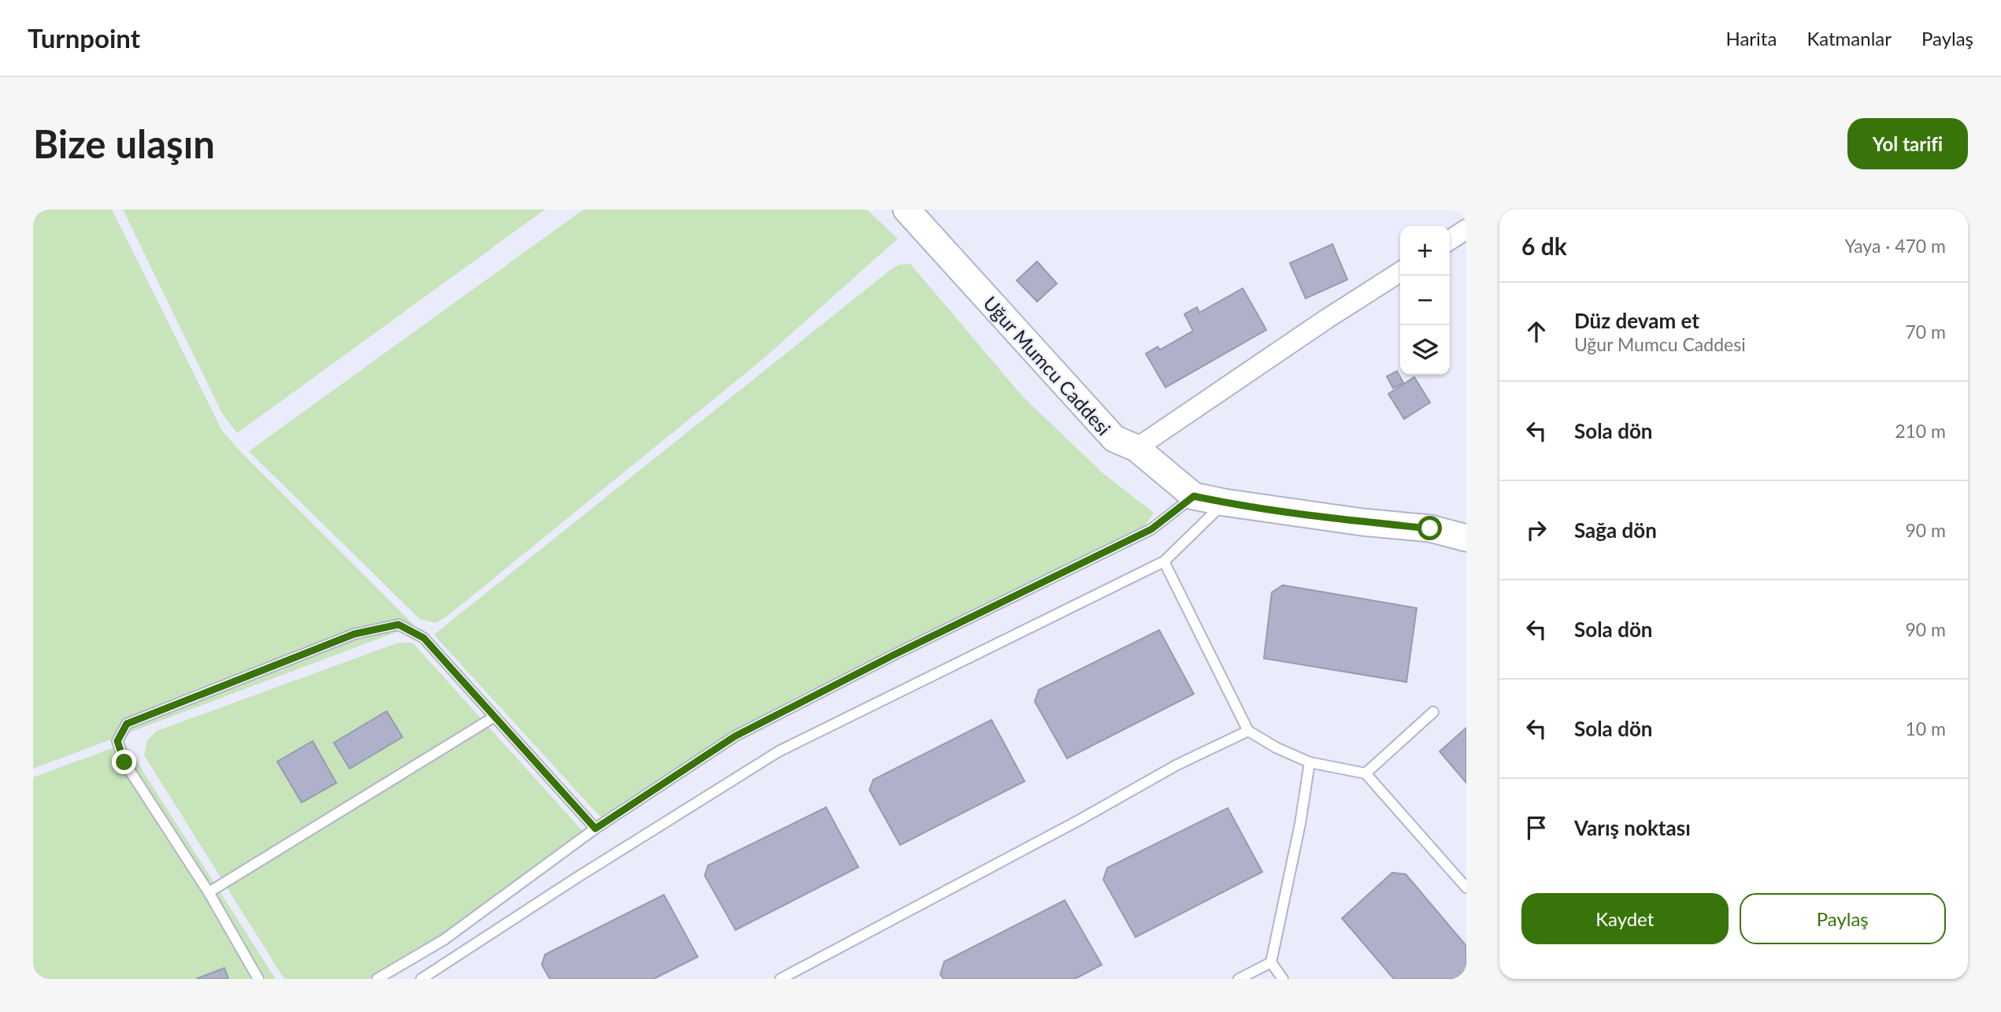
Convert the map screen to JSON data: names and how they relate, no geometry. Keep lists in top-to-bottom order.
{
  "streets": {
    "street": ["Uğur Mumcu Caddesi"]
  },
  "page": {
    "header": "Turnpoint",
    "nav": ["Harita", "Katmanlar", "Paylaş"],
    "buttons": [
      "Yol tarifi",
      ["Kaydet", "Paylaş"]
    ],
    "title": "Bize ulaşın",
    "heading": ["6 dk", "Yaya · 470 m"],
    "map_buttons": ["+", "−"],
    "list": [
      ["Düz devam et", "Uğur Mumcu Caddesi", "70 m"],
      ["Sola dön", "210 m"],
      ["Sağa dön", "90 m"],
      ["Sola dön", "90 m"],
      ["Sola dön", "10 m"],
      "Varış noktası"
    ]
  }
}
